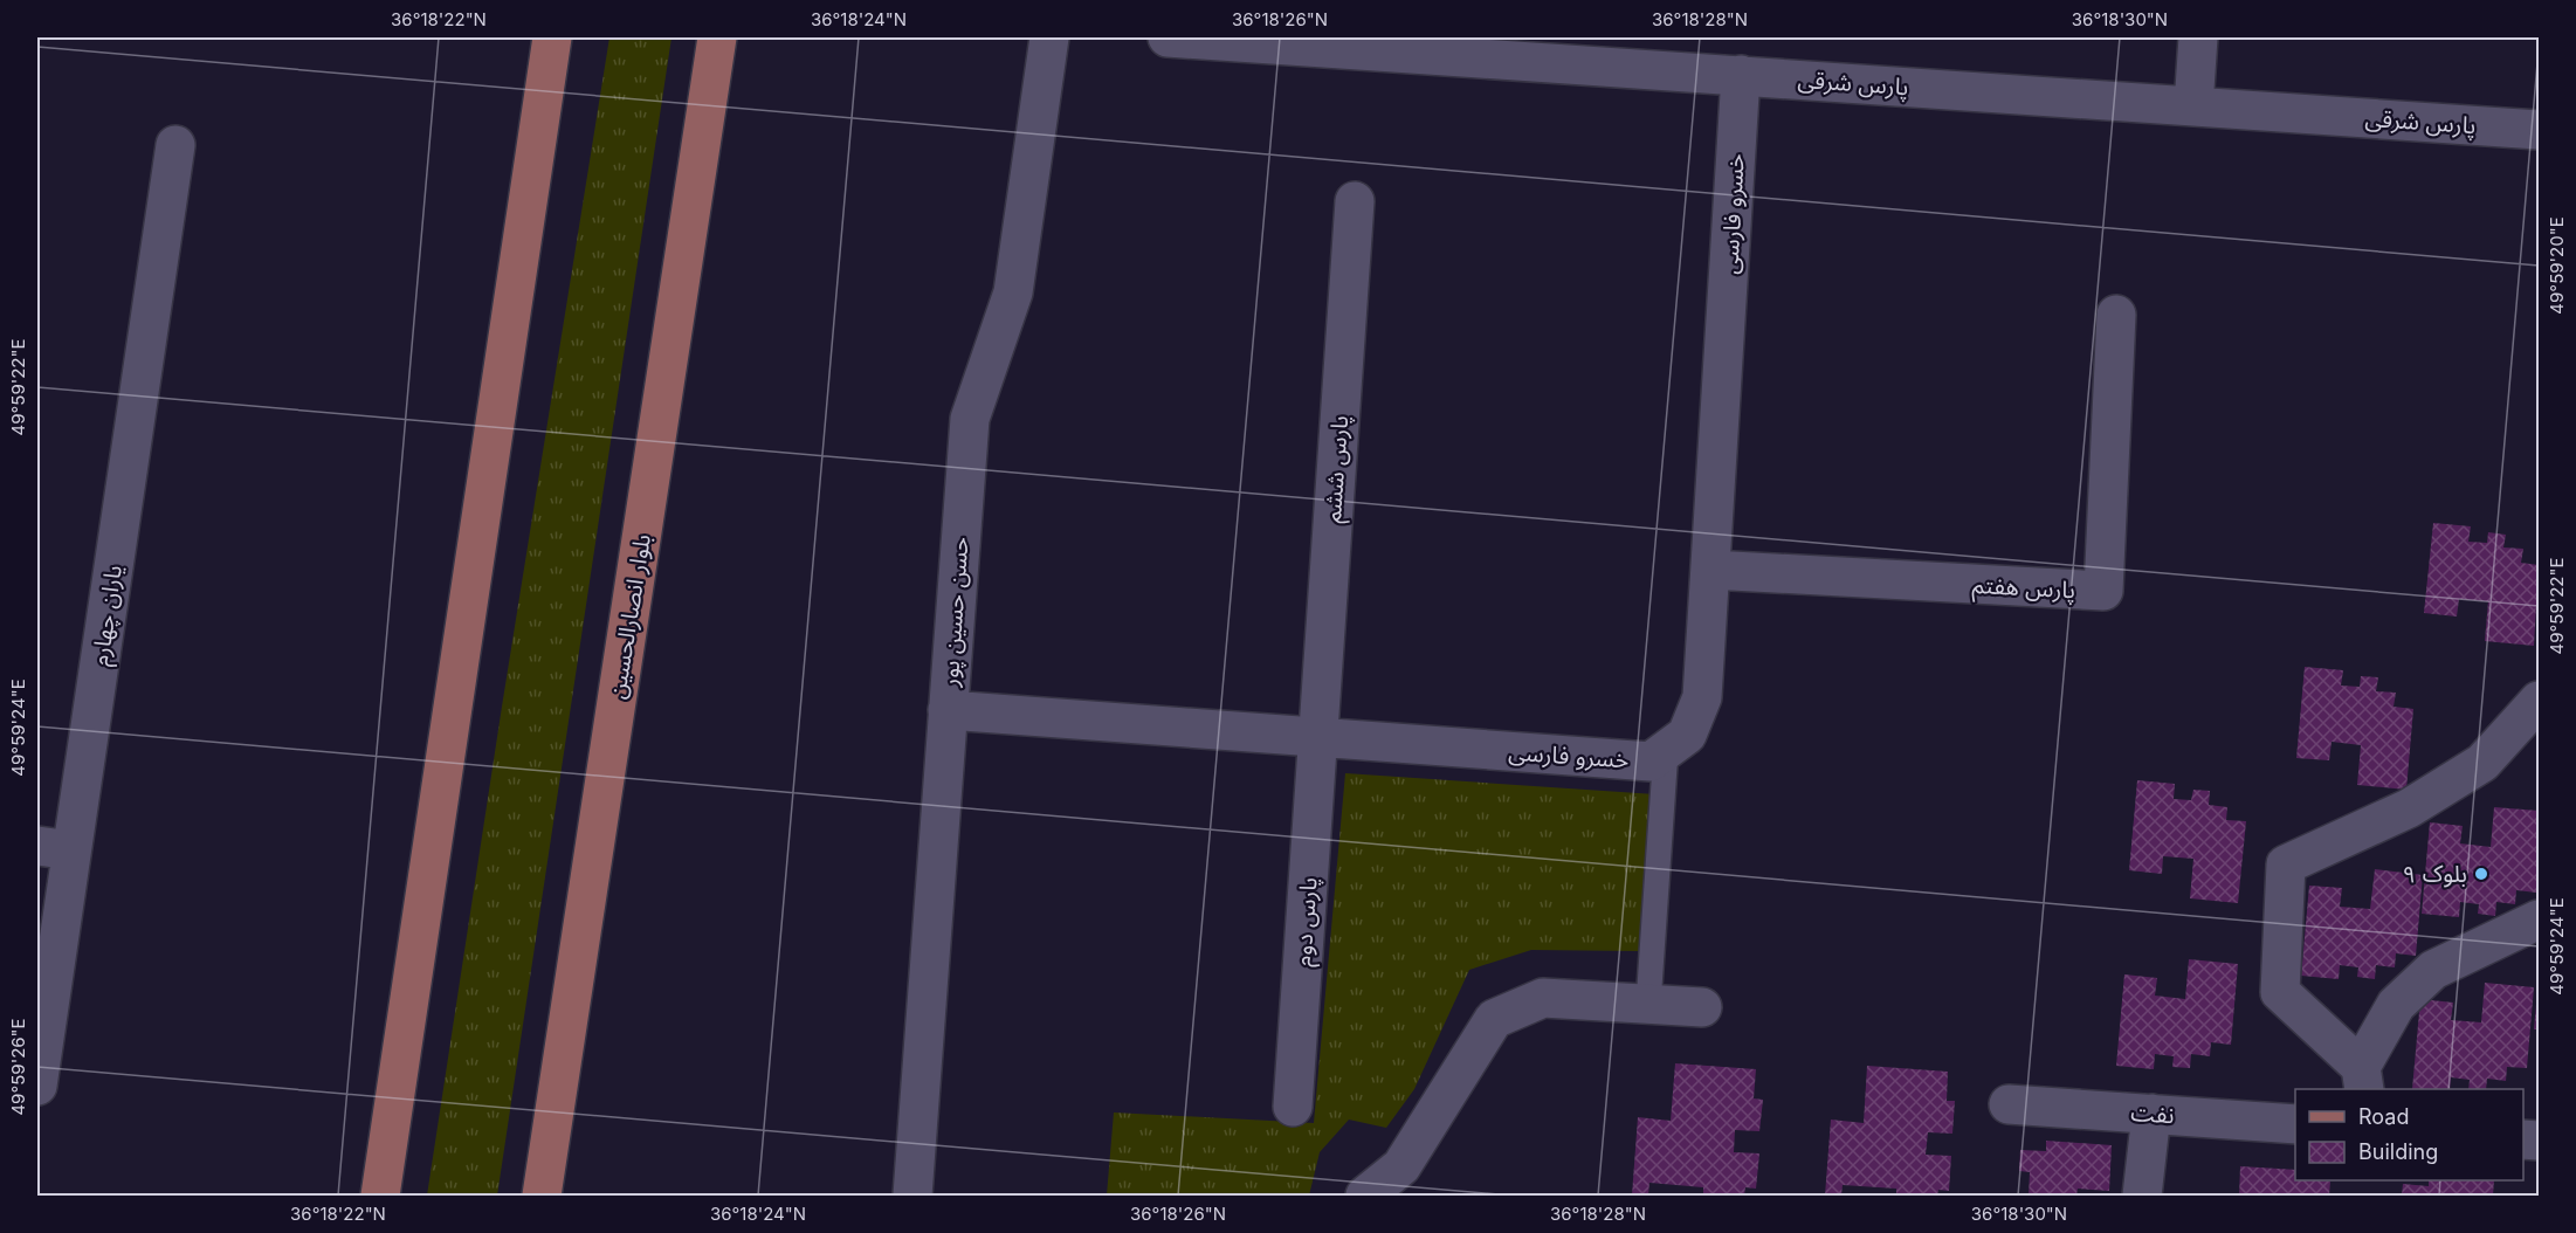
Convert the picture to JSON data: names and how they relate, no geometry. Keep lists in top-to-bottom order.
{
  "streets": {
    "main road": ["بلوار انصارالحسین"],
    "street": [
      "پارس شرقی",
      "خسرو فارسی",
      "پارس ششم",
      "پارس هفتم",
      "حسن حسین پور",
      "یاران چهارم",
      "پارس دوم",
      "نفت"
    ]
  },
  "crossings": [
    ["پارس شرقی", "خسرو فارسی"],
    ["خسرو فارسی", "پارس ششم"],
    ["خسرو فارسی", "پارس هفتم"],
    ["خسرو فارسی", "حسن حسین پور"],
    ["خسرو فارسی", "پارس دوم"],
    ["پارس ششم", "پارس دوم"]
  ],
  "places": ["بلوک ۹"],
  "legend": ["Road", "Building"],
  "coordinates": [
    "36°18'22\"N",
    "36°18'24\"N",
    "36°18'26\"N",
    "36°18'28\"N",
    "36°18'30\"N",
    "49°59'20\"E",
    "49°59'22\"E",
    "49°59'24\"E",
    "49°59'26\"E"
  ]
}
